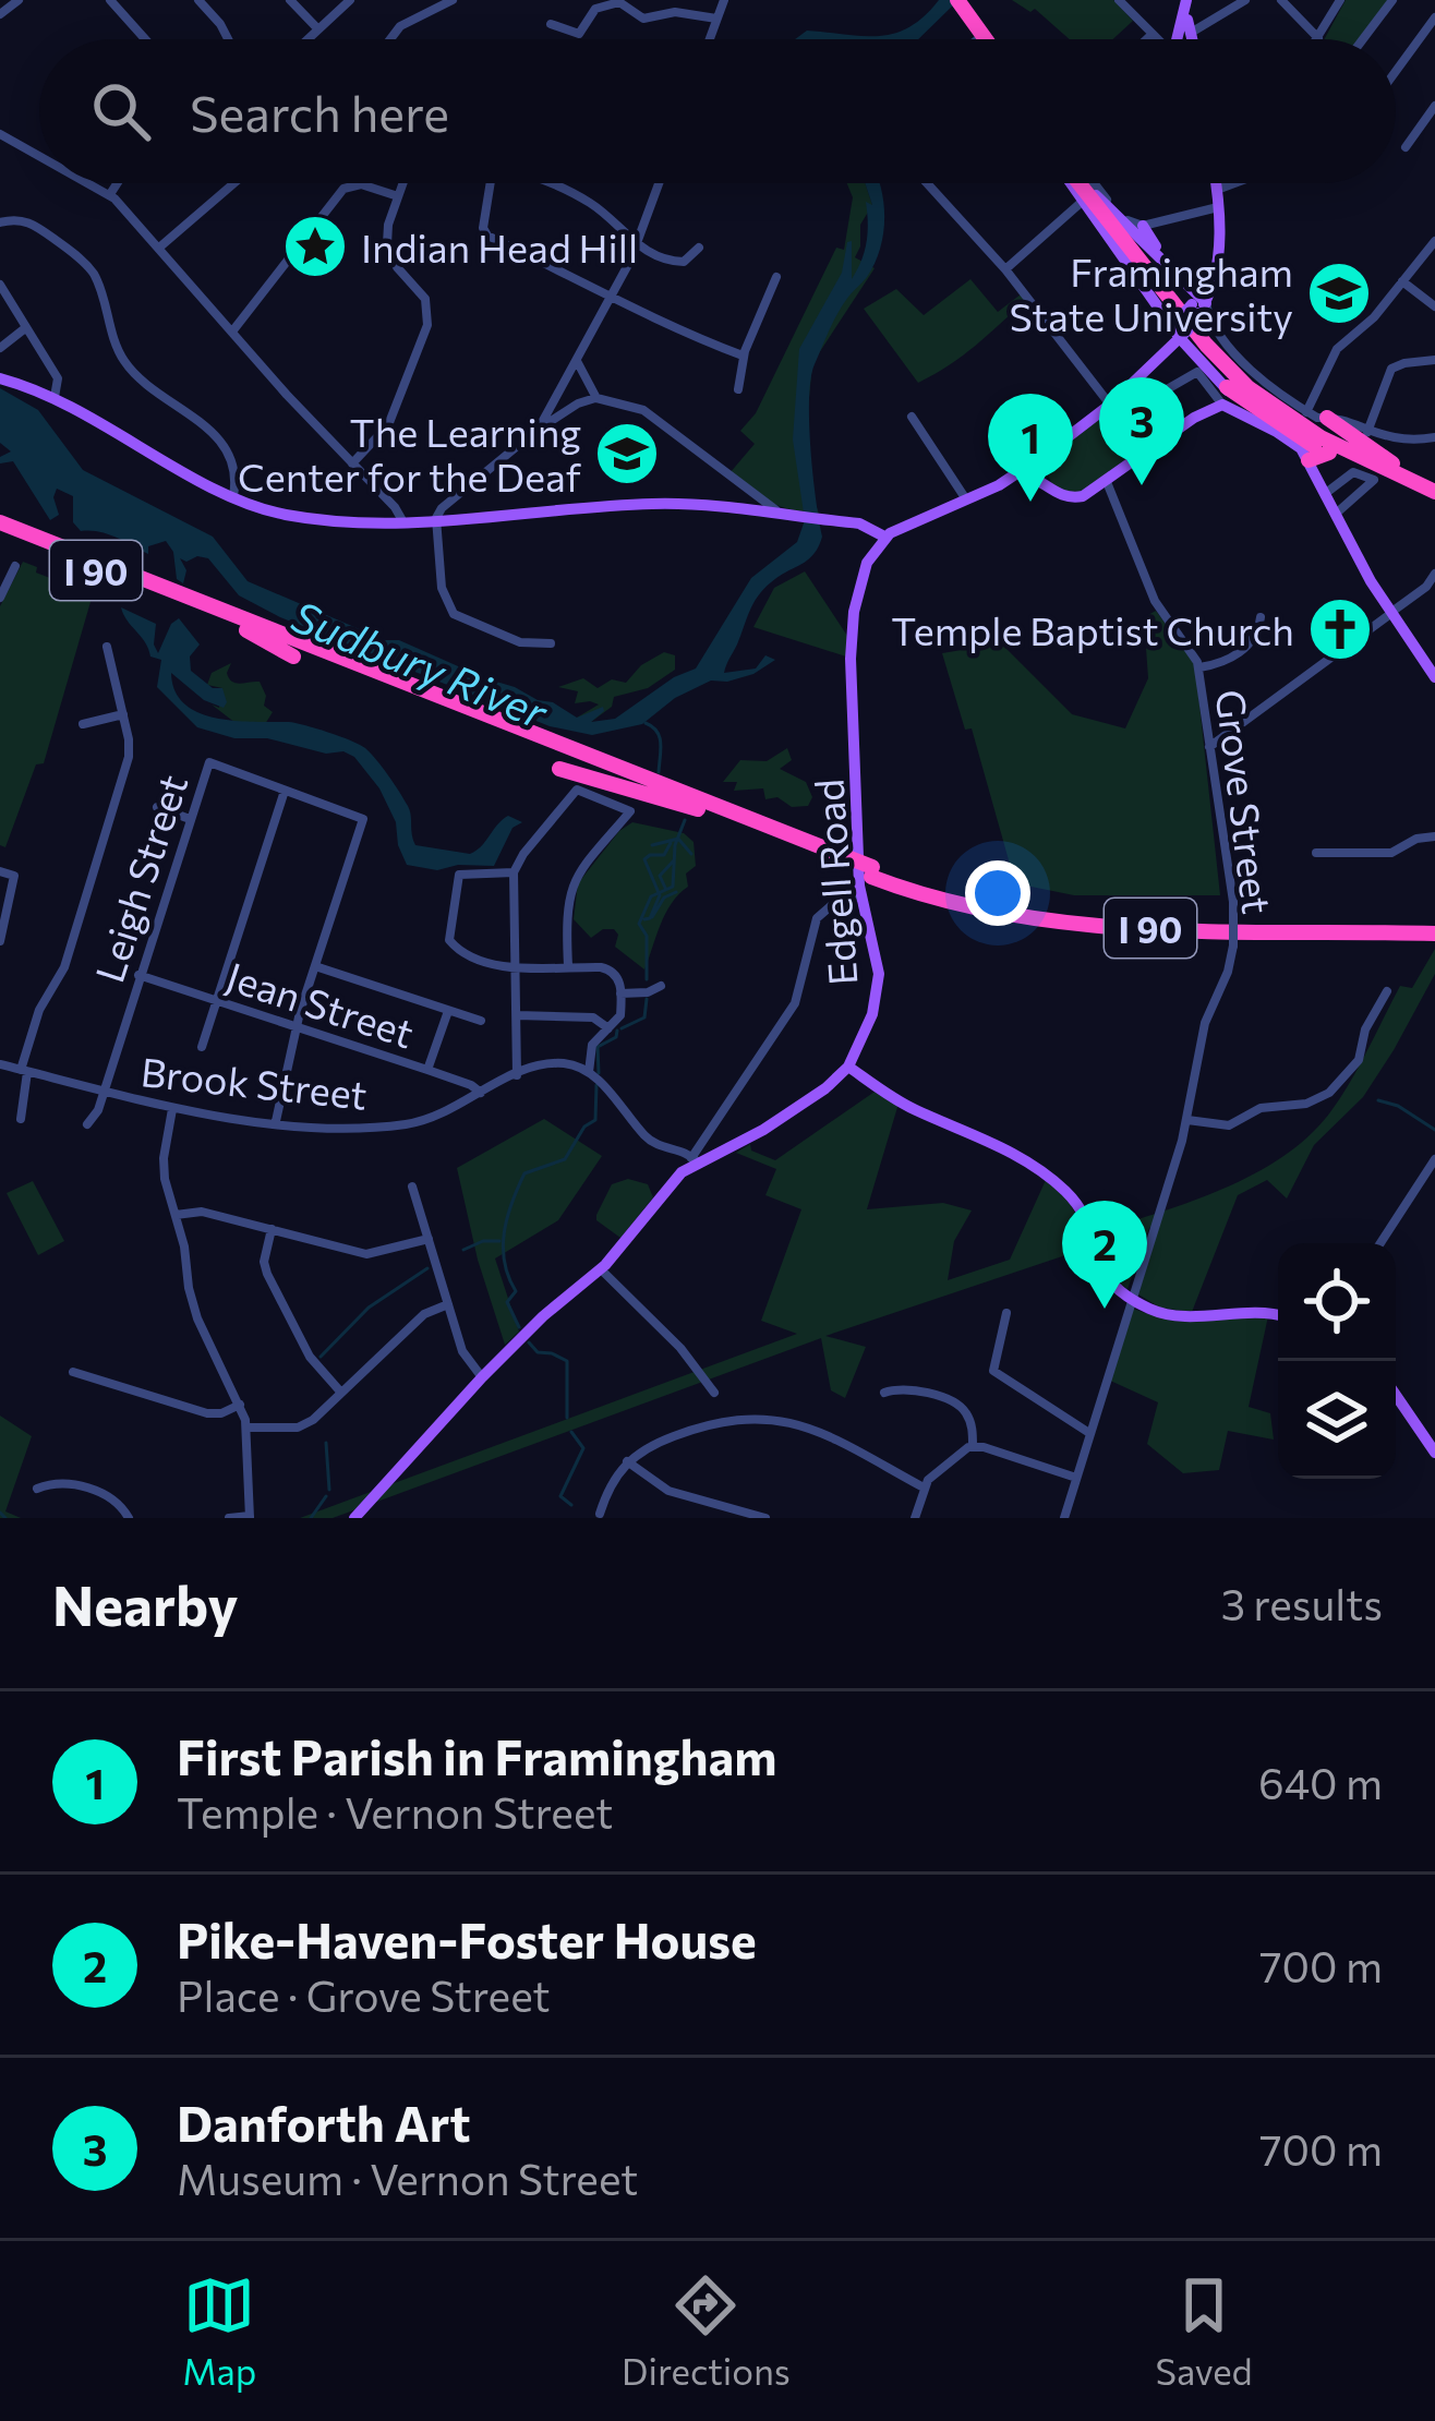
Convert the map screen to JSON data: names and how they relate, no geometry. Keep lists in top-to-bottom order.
{
  "streets": {
    "highway": ["I 90"],
    "main road": ["Edgell Road"],
    "street": [
      "Grove Street",
      "Leigh Street",
      "Jean Street",
      "Brook Street"
    ]
  },
  "crossings": [
    ["Leigh Street", "Jean Street"],
    ["Leigh Street", "Brook Street"],
    ["Jean Street", "Brook Street"]
  ],
  "water": ["Sudbury River"],
  "places": {
    "place": ["Indian Head Hill"],
    "school or university": ["Framingham State University", "The Learning Center for the Deaf"],
    "church": ["Temple Baptist Church"]
  },
  "page": {
    "search": "Search here",
    "pins": ["3", "1", "2"],
    "heading": ["Nearby", "3 results"],
    "list": [
      {
        "mark": "1",
        "name": "First Parish in Framingham",
        "note": "Temple · Vernon Street",
        "value": "640 m"
      },
      {
        "mark": "2",
        "name": "Pike-Haven-Foster House",
        "note": "Place · Grove Street",
        "value": "700 m"
      },
      {
        "mark": "3",
        "name": "Danforth Art",
        "note": "Museum · Vernon Street",
        "value": "700 m"
      }
    ],
    "nav": ["Map", "Directions", "Saved"]
  }
}
